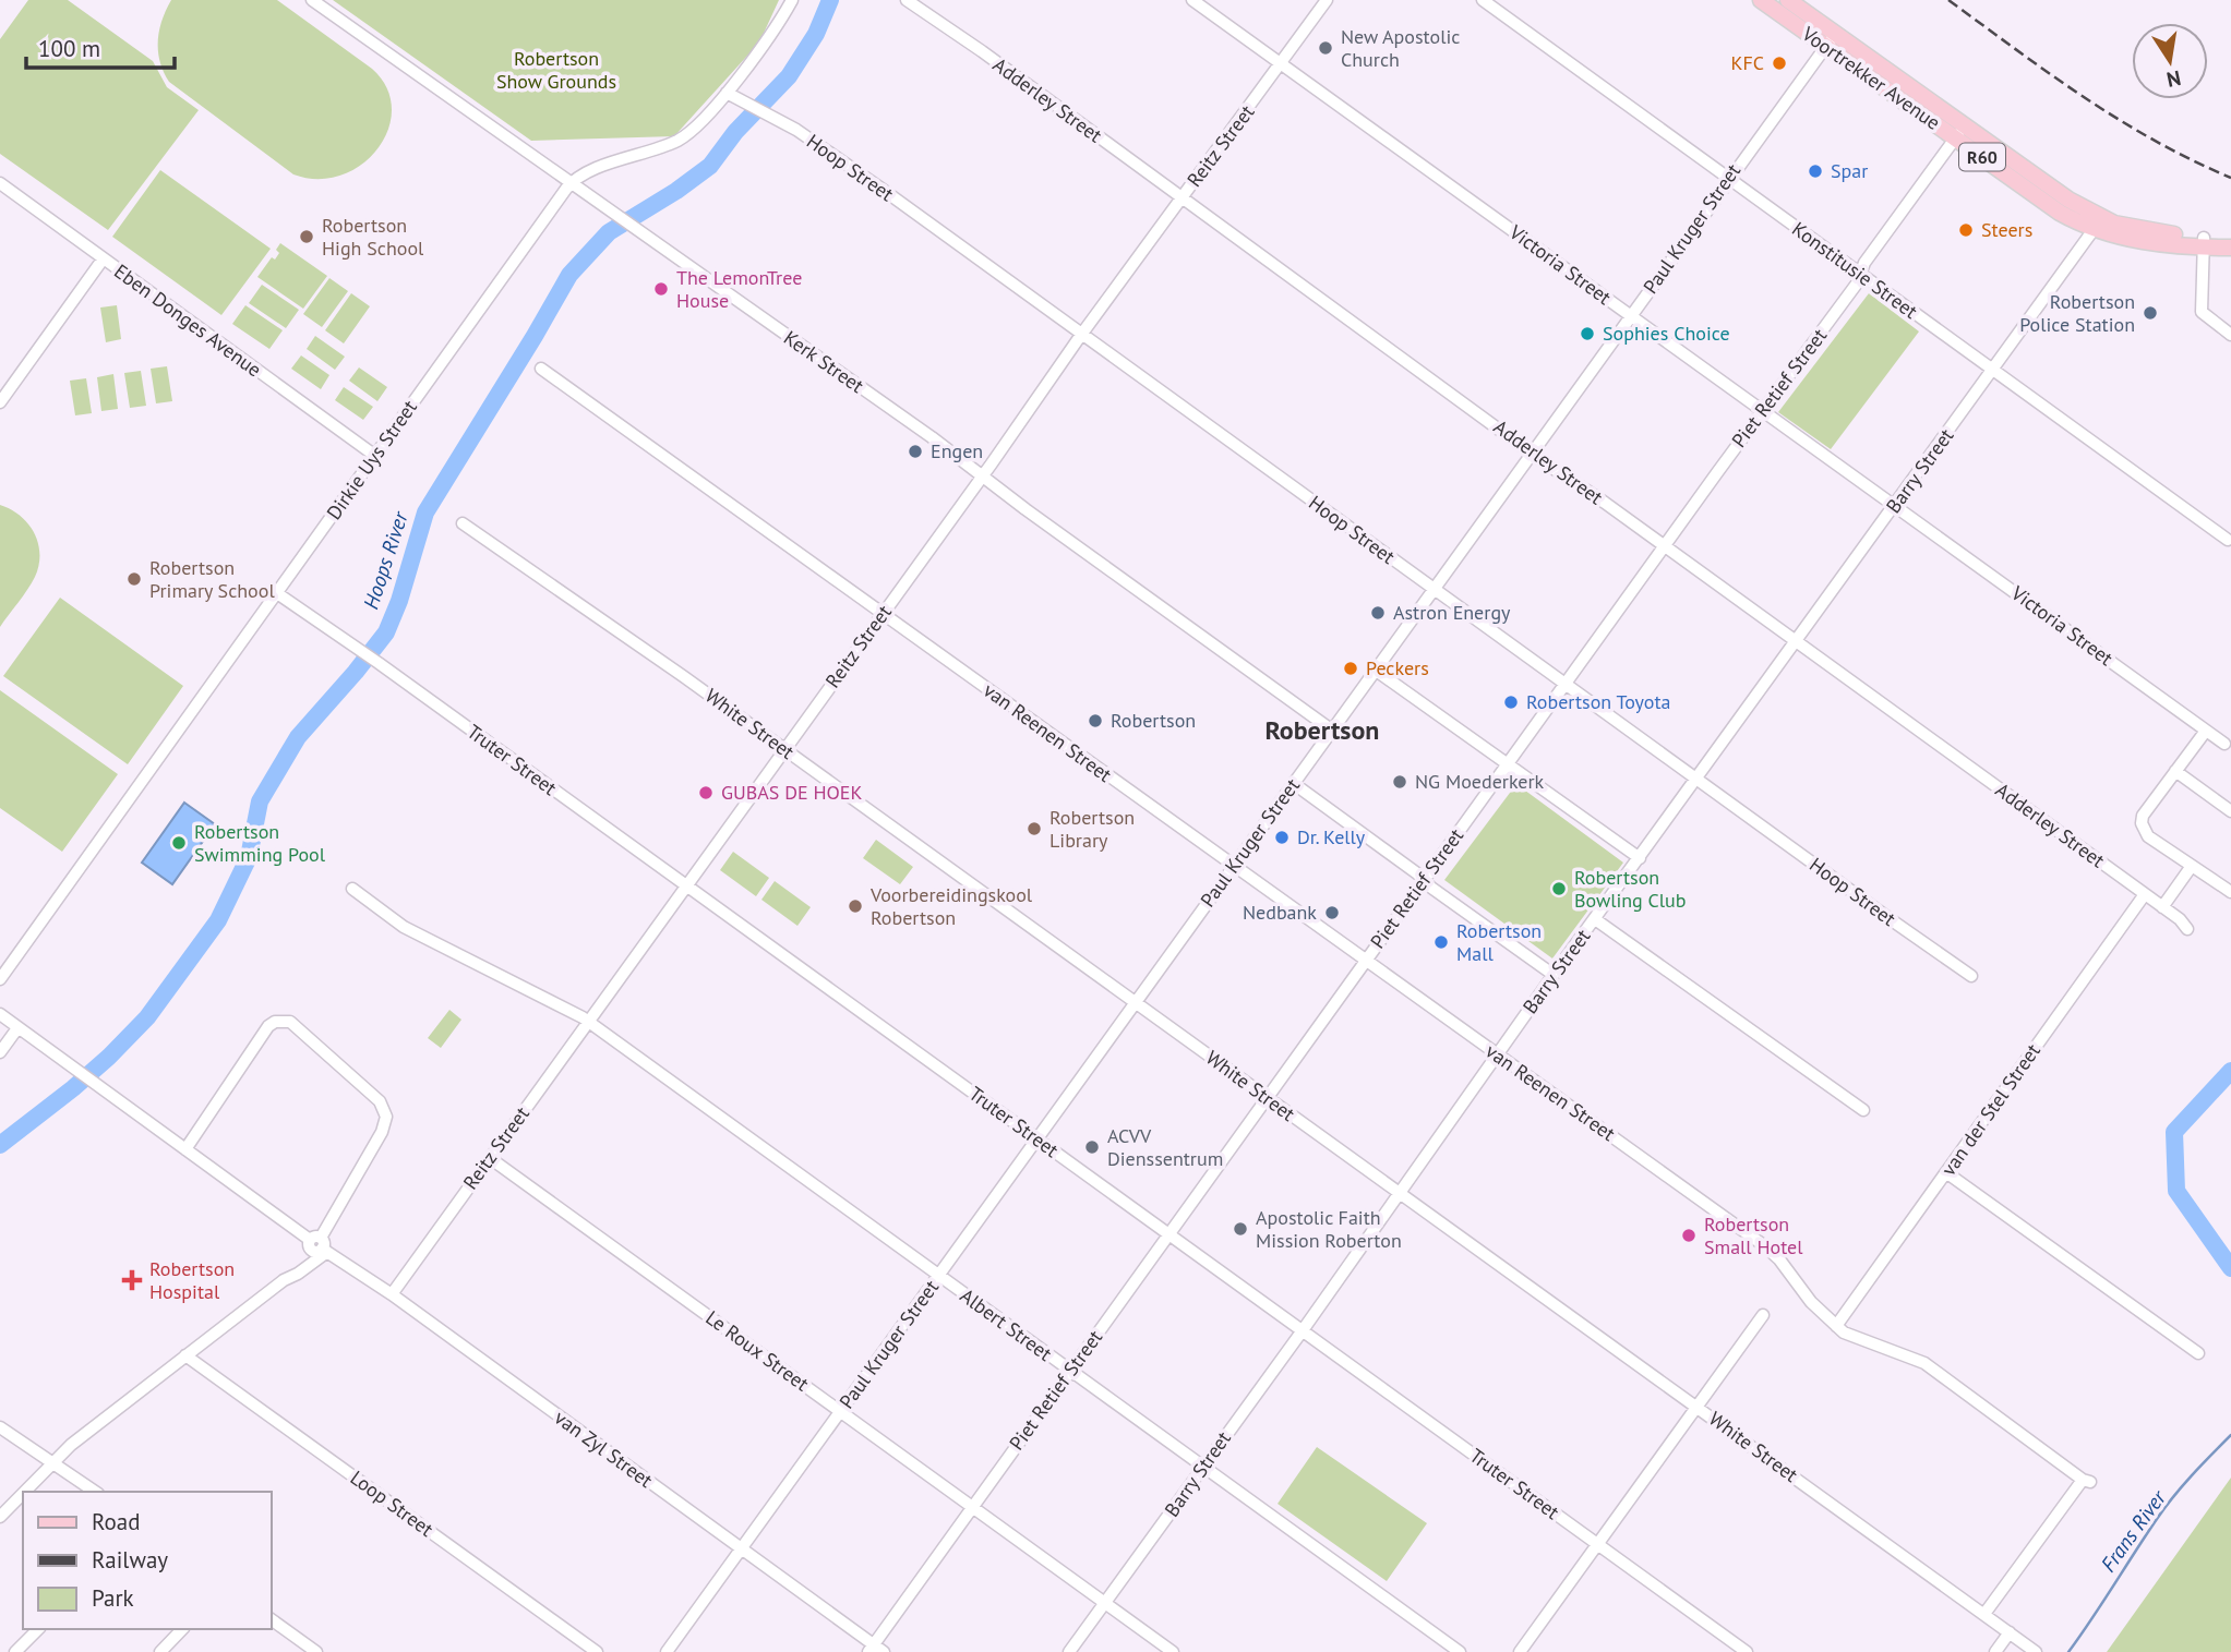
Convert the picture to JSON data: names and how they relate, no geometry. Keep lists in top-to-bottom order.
{
  "streets": {
    "main road": ["Voortrekker Avenue", "R60"],
    "street": [
      "Adderley Street",
      "Reitz Street",
      "Hoop Street",
      "Paul Kruger Street",
      "Victoria Street",
      "Konstitusie Street",
      "Eben Donges Avenue",
      "Kerk Street",
      "Piet Retief Street",
      "Dirkie Uys Street",
      "Barry Street",
      "White Street",
      "van Reenen Street",
      "Truter Street",
      "van der Stel Street",
      "Albert Street",
      "Le Roux Street",
      "van Zyl Street",
      "Loop Street"
    ]
  },
  "crossings": [
    ["Voortrekker Avenue", "Paul Kruger Street"],
    ["Voortrekker Avenue", "Piet Retief Street"],
    ["Voortrekker Avenue", "Barry Street"],
    ["Adderley Street", "Reitz Street"],
    ["Adderley Street", "Paul Kruger Street"],
    ["Adderley Street", "Piet Retief Street"],
    ["Adderley Street", "Barry Street"],
    ["Adderley Street", "van der Stel Street"],
    ["Reitz Street", "Hoop Street"],
    ["Reitz Street", "Victoria Street"],
    ["Reitz Street", "Kerk Street"],
    ["Reitz Street", "White Street"],
    ["Reitz Street", "van Reenen Street"],
    ["Reitz Street", "Truter Street"],
    ["Reitz Street", "Albert Street"],
    ["Reitz Street", "Le Roux Street"],
    ["Reitz Street", "van Zyl Street"],
    ["Hoop Street", "Paul Kruger Street"],
    ["Hoop Street", "Piet Retief Street"],
    ["Hoop Street", "Dirkie Uys Street"],
    ["Hoop Street", "Barry Street"],
    ["Paul Kruger Street", "Victoria Street"],
    ["Paul Kruger Street", "Konstitusie Street"],
    ["Paul Kruger Street", "Kerk Street"],
    ["Paul Kruger Street", "White Street"],
    ["Paul Kruger Street", "van Reenen Street"],
    ["Paul Kruger Street", "Truter Street"],
    ["Paul Kruger Street", "Albert Street"],
    ["Paul Kruger Street", "Le Roux Street"],
    ["Paul Kruger Street", "van Zyl Street"],
    ["Victoria Street", "Piet Retief Street"],
    ["Victoria Street", "Barry Street"],
    ["Konstitusie Street", "Piet Retief Street"],
    ["Konstitusie Street", "Barry Street"],
    ["Eben Donges Avenue", "Dirkie Uys Street"],
    ["Kerk Street", "Dirkie Uys Street"],
    ["Piet Retief Street", "White Street"],
    ["Piet Retief Street", "van Reenen Street"],
    ["Piet Retief Street", "Truter Street"],
    ["Piet Retief Street", "Albert Street"],
    ["Piet Retief Street", "Le Roux Street"],
    ["Piet Retief Street", "van Zyl Street"],
    ["Dirkie Uys Street", "Truter Street"],
    ["Barry Street", "White Street"],
    ["Barry Street", "van Reenen Street"],
    ["Barry Street", "Truter Street"],
    ["Barry Street", "Albert Street"],
    ["Barry Street", "Le Roux Street"],
    ["White Street", "van Reenen Street"],
    ["van Reenen Street", "van der Stel Street"]
  ],
  "districts": ["Robertson"],
  "water": ["Hoops River", "Frans River"],
  "parks": ["Robertson Show Grounds"],
  "places": {
    "other": [
      "New Apostolic Church",
      "KFC",
      "Spar",
      "Steers",
      "Robertson High School",
      "The LemonTree House",
      "Robertson Police Station",
      "Sophies Choice",
      "Engen",
      "Robertson Primary School",
      "Astron Energy",
      "Peckers",
      "Robertson Toyota",
      "Robertson",
      "NG Moederkerk",
      "GUBAS DE HOEK",
      "Robertson Library",
      "Dr. Kelly",
      "Robertson Swimming Pool",
      "Robertson Bowling Club",
      "Voorbereidingskool Robertson",
      "Nedbank",
      "Robertson Mall",
      "ACVV Dienssentrum",
      "Apostolic Faith Mission Roberton",
      "Robertson Small Hotel"
    ],
    "health": ["Robertson Hospital"]
  },
  "legend": ["Road", "Railway", "Park"],
  "scale_bar": "100 m",
  "north": "bottom"
}
